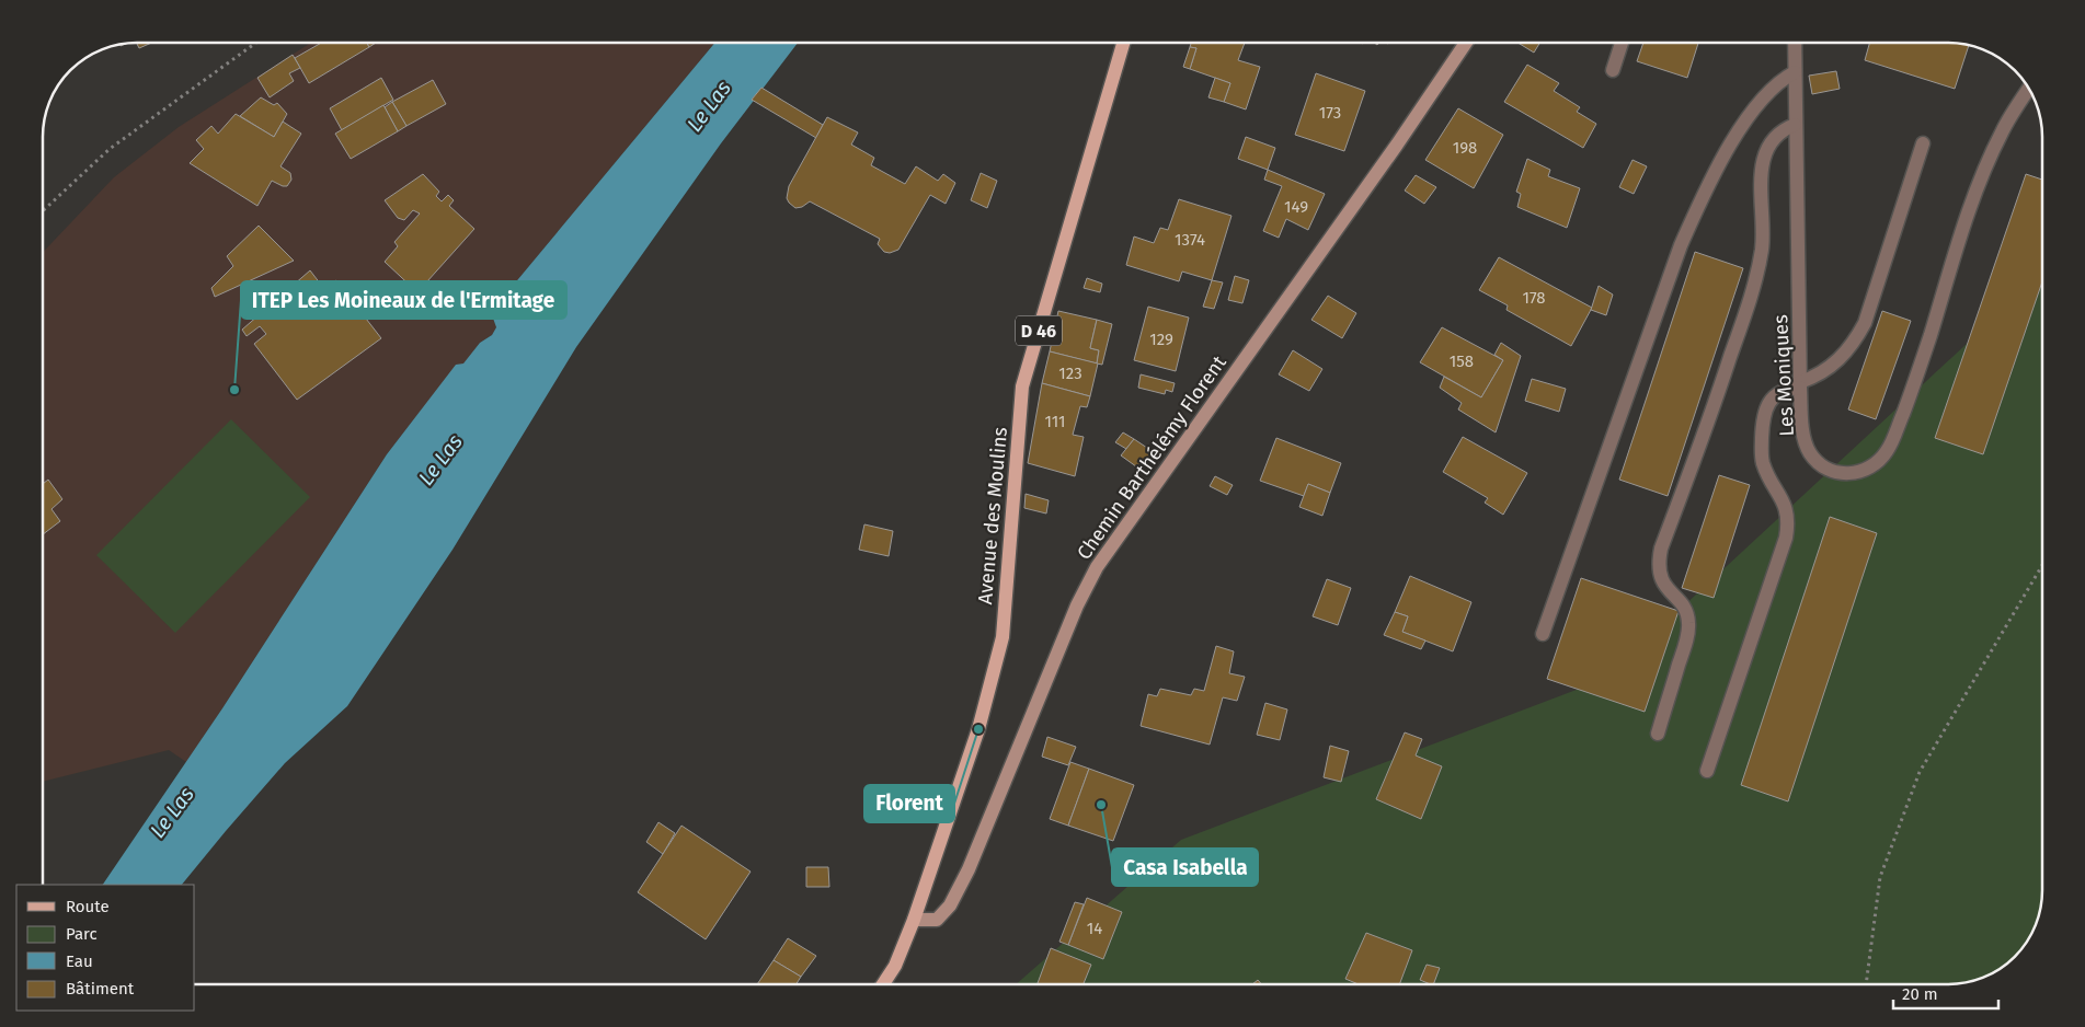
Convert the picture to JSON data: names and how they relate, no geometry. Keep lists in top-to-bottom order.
{
  "streets": {
    "main road": ["D 46", "Avenue des Moulins"],
    "street": ["Chemin Barthélémy Florent"],
    "lane": ["Les Moniques"]
  },
  "crossings": [
    ["Chemin Barthélémy Florent", "Avenue des Moulins"]
  ],
  "water": ["Le Las"],
  "places": ["ITEP Les Moineaux de l'Ermitage", "Florent", "Casa Isabella"],
  "house_numbers": [
    "173",
    "198",
    "149",
    "1374",
    "178",
    "129",
    "158",
    "123",
    "111",
    "14"
  ],
  "legend": [
    "Route",
    "Parc",
    "Eau",
    "Bâtiment"
  ],
  "scale_bar": "20 m"
}
